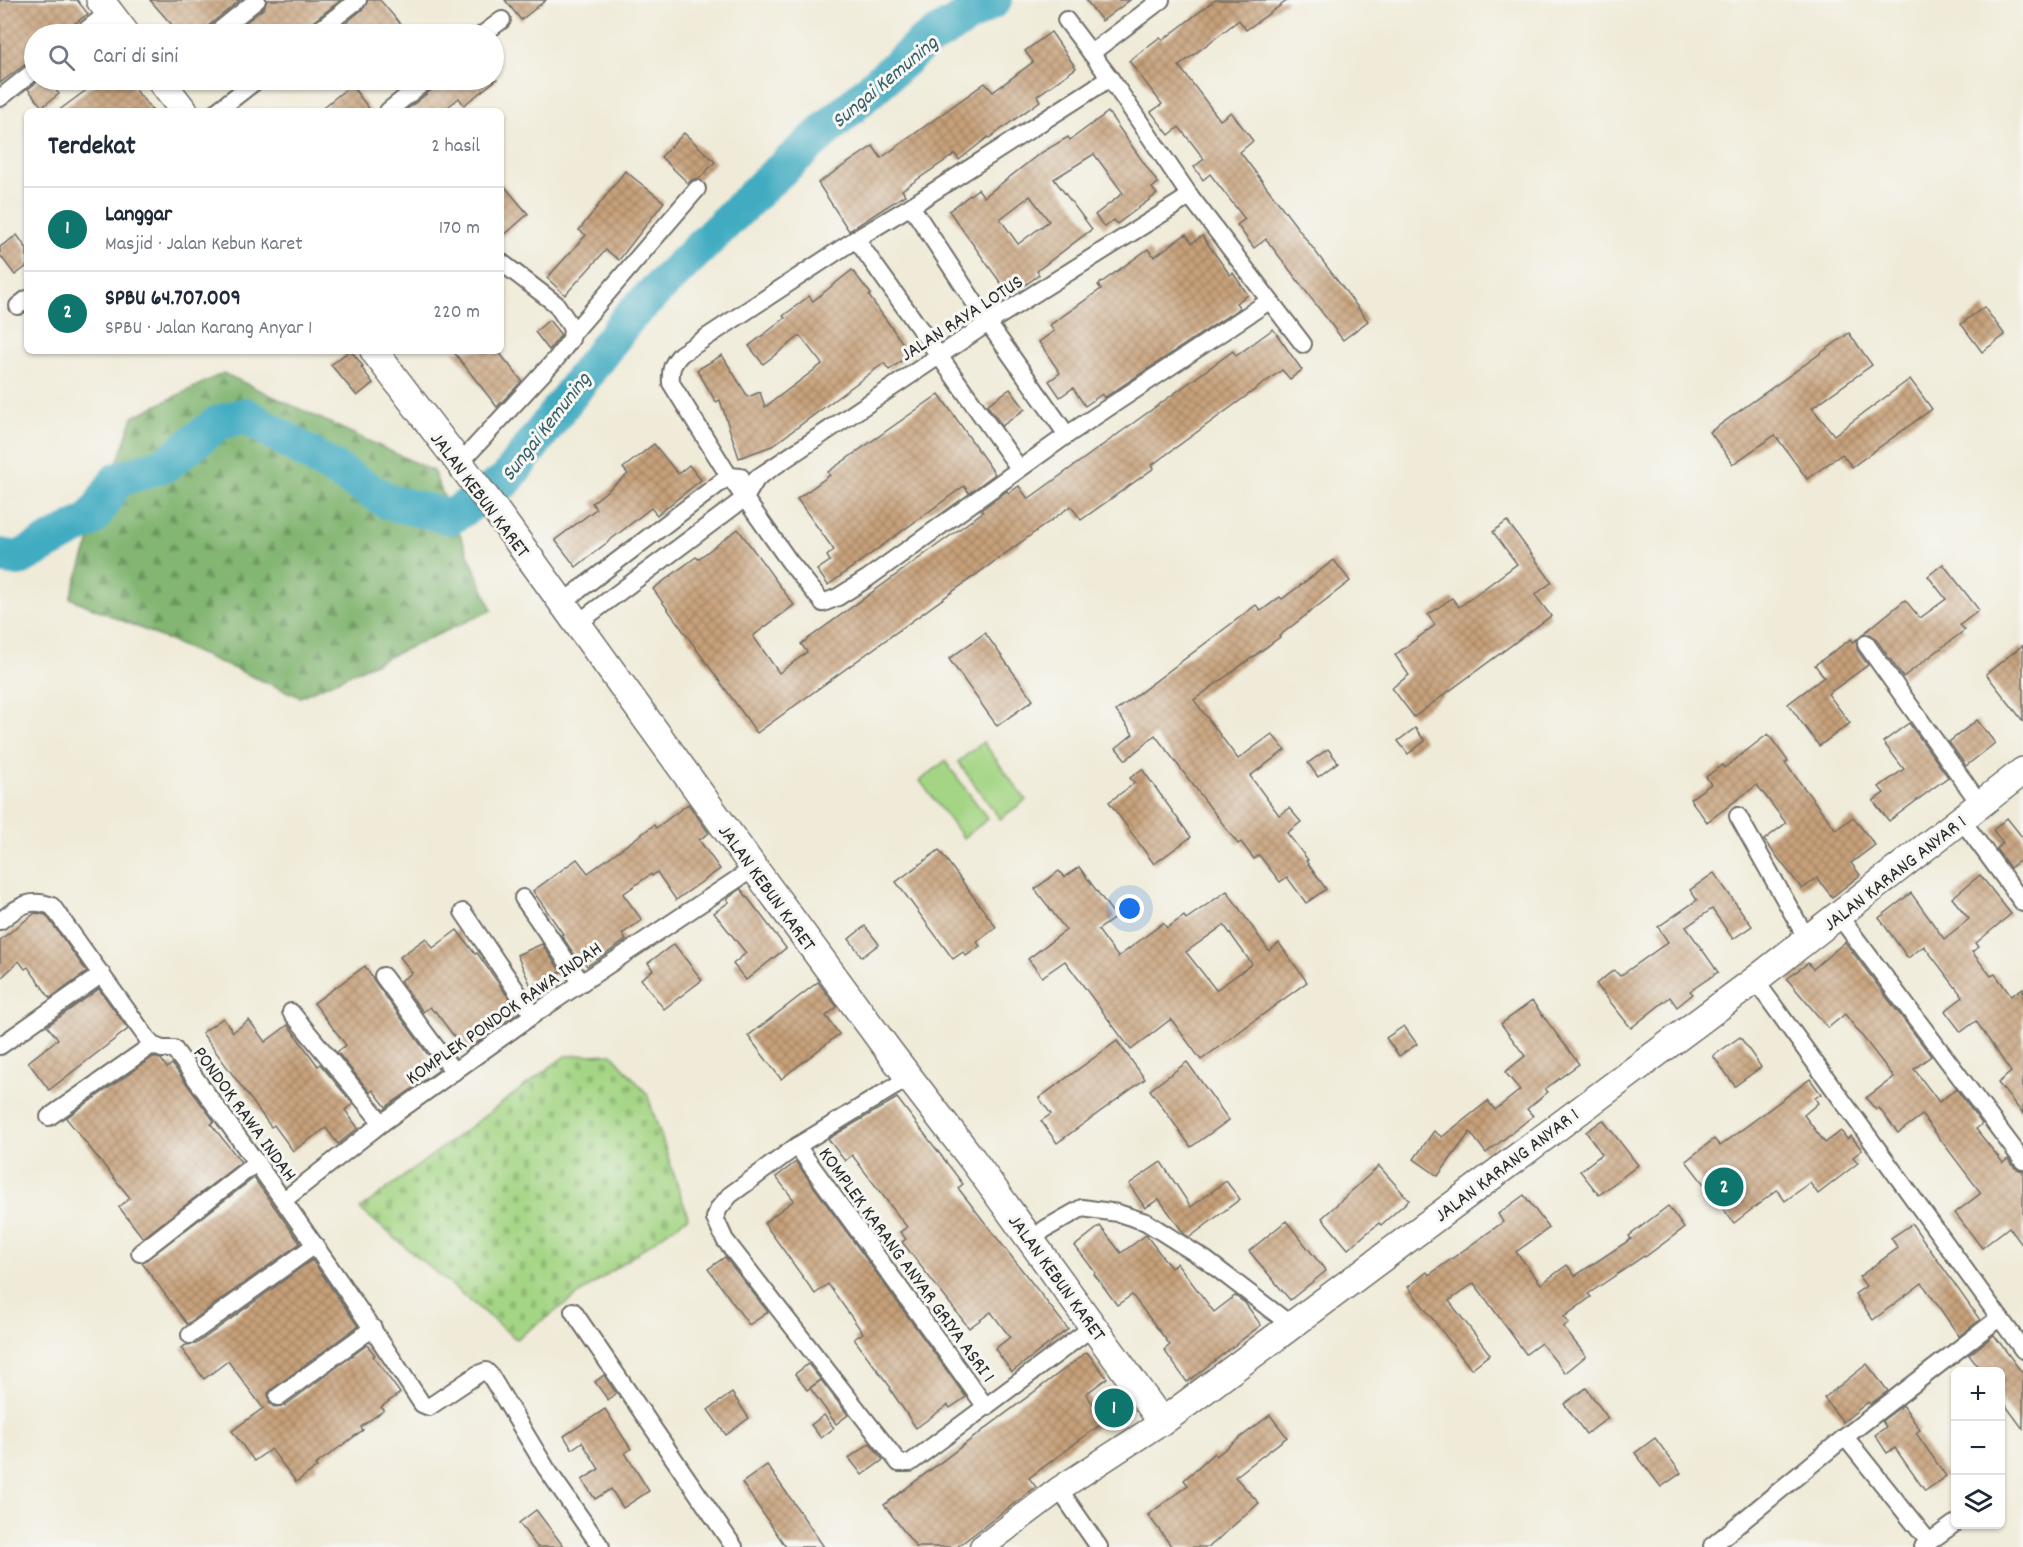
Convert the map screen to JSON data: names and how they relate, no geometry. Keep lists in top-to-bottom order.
{
  "streets": {
    "main road": ["JALAN KEBUN KARET", "JALAN KARANG ANYAR 1"],
    "street": [
      "JALAN RAYA LOTUS",
      "KOMPLEK PONDOK RAWA INDAH",
      "PONDOK RAWA INDAH",
      "KOMPLEK KARANG ANYAR GRIYA ASRI 1"
    ]
  },
  "crossings": [
    ["JALAN KEBUN KARET", "JALAN KARANG ANYAR 1"],
    ["JALAN KEBUN KARET", "KOMPLEK PONDOK RAWA INDAH"],
    ["JALAN KEBUN KARET", "KOMPLEK KARANG ANYAR GRIYA ASRI 1"],
    ["KOMPLEK PONDOK RAWA INDAH", "PONDOK RAWA INDAH"]
  ],
  "water": ["Sungai Kemuning"],
  "page": {
    "search": "Cari di sini",
    "heading": ["Terdekat", "2 hasil"],
    "list": [
      {
        "mark": "1",
        "name": "Langgar",
        "note": "Masjid · Jalan Kebun Karet",
        "value": "170 m"
      },
      {
        "mark": "2",
        "name": "SPBU 64.707.009",
        "note": "SPBU · Jalan Karang Anyar 1",
        "value": "220 m"
      }
    ],
    "pins": ["2", "1"],
    "map_buttons": ["+", "−"]
  }
}
